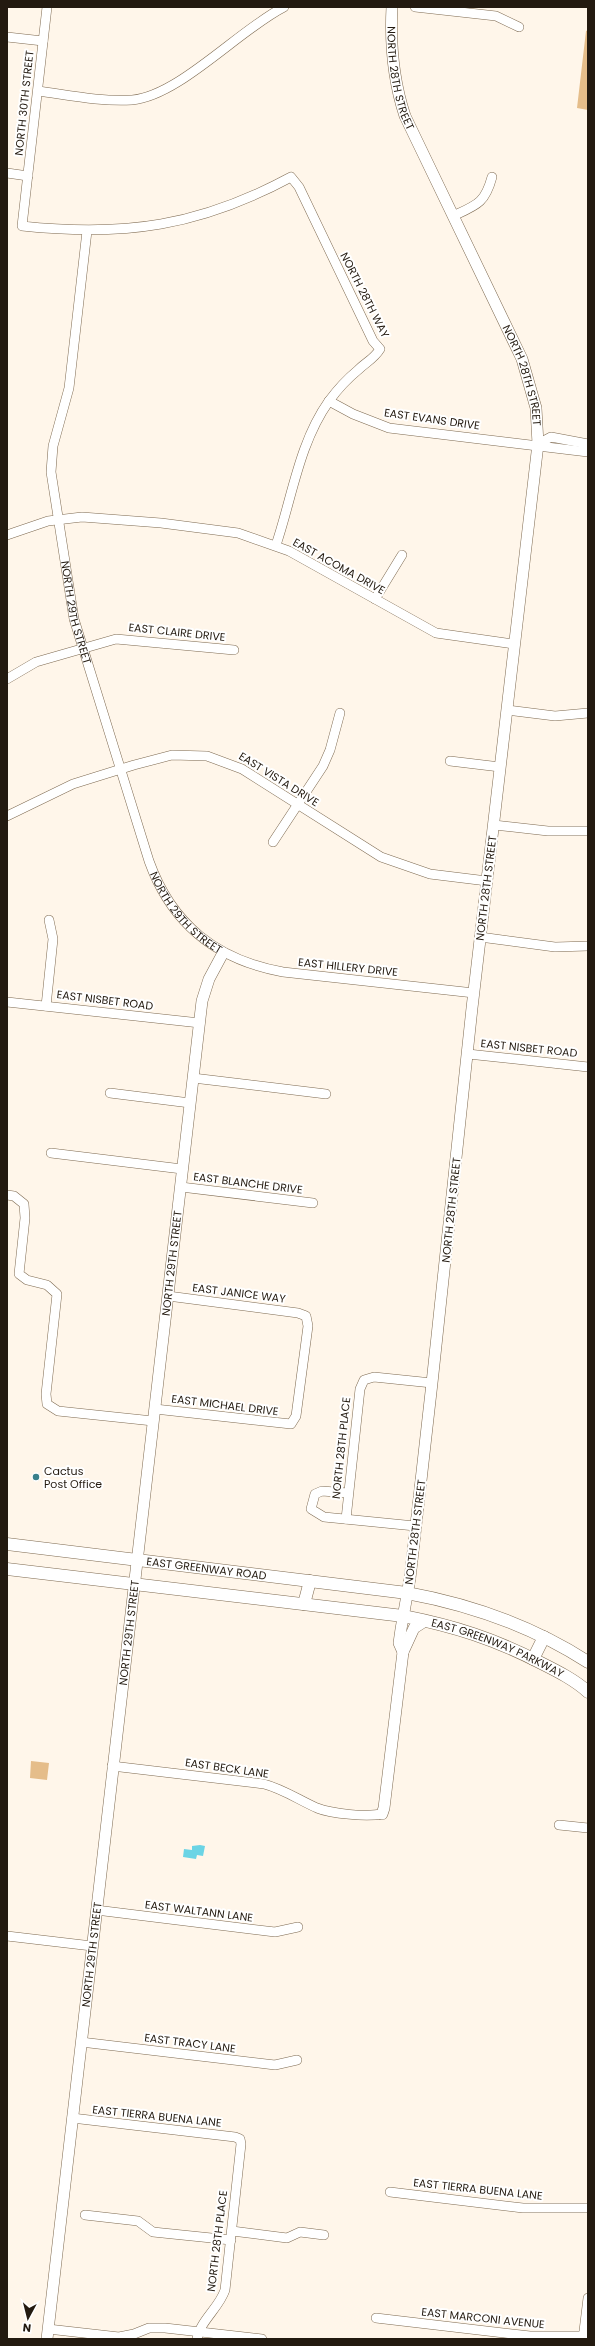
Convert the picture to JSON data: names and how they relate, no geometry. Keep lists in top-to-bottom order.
{
  "streets": {
    "main road": ["EAST GREENWAY ROAD", "EAST GREENWAY PARKWAY"],
    "street": [
      "NORTH 28TH STREET",
      "NORTH 30TH STREET",
      "NORTH 28TH WAY",
      "EAST EVANS DRIVE",
      "EAST ACOMA DRIVE",
      "NORTH 29TH STREET",
      "EAST CLAIRE DRIVE",
      "EAST VISTA DRIVE",
      "EAST HILLERY DRIVE",
      "EAST NISBET ROAD",
      "EAST BLANCHE DRIVE",
      "EAST JANICE WAY",
      "EAST MICHAEL DRIVE",
      "NORTH 28TH PLACE",
      "EAST BECK LANE",
      "EAST WALTANN LANE",
      "EAST TRACY LANE",
      "EAST TIERRA BUENA LANE",
      "EAST MARCONI AVENUE"
    ]
  },
  "crossings": [
    ["NORTH 28TH STREET", "EAST EVANS DRIVE"],
    ["NORTH 28TH STREET", "EAST ACOMA DRIVE"],
    ["NORTH 28TH STREET", "EAST VISTA DRIVE"],
    ["NORTH 28TH STREET", "EAST HILLERY DRIVE"],
    ["NORTH 28TH STREET", "EAST NISBET ROAD"],
    ["NORTH 28TH STREET", "NORTH 28TH PLACE"],
    ["NORTH 28TH STREET", "EAST GREENWAY ROAD"],
    ["NORTH 28TH STREET", "EAST GREENWAY PARKWAY"],
    ["NORTH 28TH STREET", "EAST BECK LANE"],
    ["NORTH 30TH STREET", "NORTH 28TH WAY"],
    ["NORTH 30TH STREET", "NORTH 29TH STREET"],
    ["NORTH 28TH WAY", "EAST EVANS DRIVE"],
    ["NORTH 28TH WAY", "EAST ACOMA DRIVE"],
    ["NORTH 28TH WAY", "NORTH 29TH STREET"],
    ["EAST ACOMA DRIVE", "NORTH 29TH STREET"],
    ["NORTH 29TH STREET", "EAST CLAIRE DRIVE"],
    ["NORTH 29TH STREET", "EAST VISTA DRIVE"],
    ["NORTH 29TH STREET", "EAST HILLERY DRIVE"],
    ["NORTH 29TH STREET", "EAST NISBET ROAD"],
    ["NORTH 29TH STREET", "EAST BLANCHE DRIVE"],
    ["NORTH 29TH STREET", "EAST JANICE WAY"],
    ["NORTH 29TH STREET", "EAST MICHAEL DRIVE"],
    ["NORTH 29TH STREET", "EAST GREENWAY ROAD"],
    ["NORTH 29TH STREET", "EAST BECK LANE"],
    ["NORTH 29TH STREET", "EAST WALTANN LANE"],
    ["NORTH 29TH STREET", "EAST TRACY LANE"],
    ["NORTH 29TH STREET", "EAST TIERRA BUENA LANE"],
    ["EAST JANICE WAY", "EAST MICHAEL DRIVE"],
    ["NORTH 28TH PLACE", "EAST TIERRA BUENA LANE"]
  ],
  "places": ["Cactus Post Office"],
  "north": "bottom"
}
